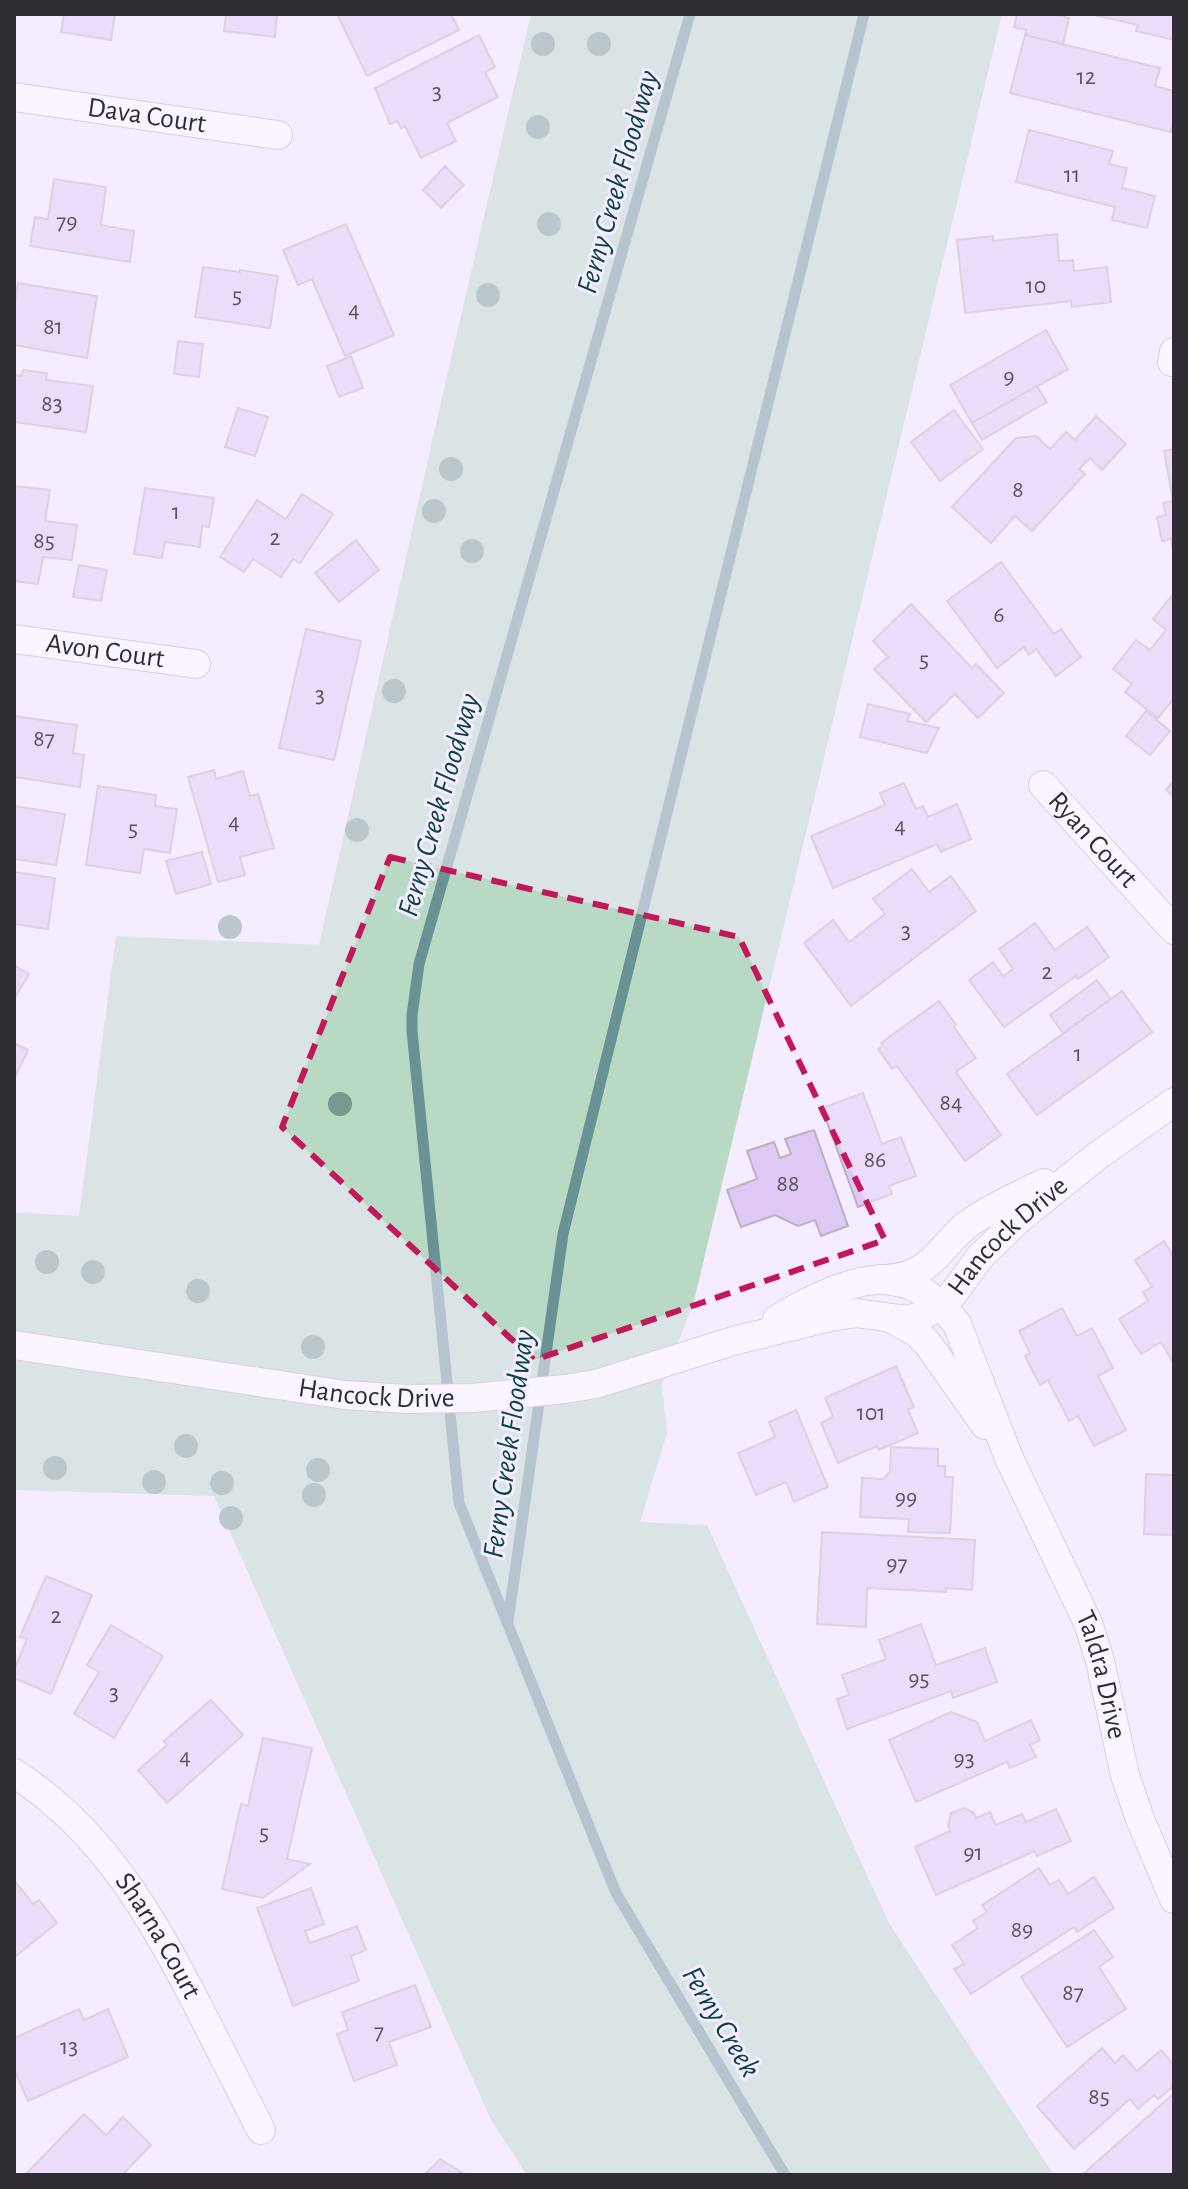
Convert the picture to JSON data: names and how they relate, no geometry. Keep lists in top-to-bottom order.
{
  "streets": {
    "street": [
      "Dava Court",
      "Avon Court",
      "Ryan Court",
      "Hancock Drive",
      "Taldra Drive",
      "Sharna Court"
    ]
  },
  "crossings": [
    ["Hancock Drive", "Taldra Drive"]
  ],
  "water": ["Ferny Creek Floodway", "Ferny Creek"],
  "house_numbers": [
    "12",
    "3",
    "11",
    "79",
    "10",
    "5",
    "4",
    "81",
    "9",
    "83",
    "8",
    "1",
    "2",
    "85",
    "6",
    "5",
    "3",
    "87",
    "4",
    "4",
    "5",
    "3",
    "2",
    "1",
    "84",
    "86",
    "88",
    "101",
    "99",
    "97",
    "2",
    "95",
    "3",
    "4",
    "93",
    "5",
    "91",
    "89",
    "87",
    "7",
    "13",
    "85"
  ]
}
